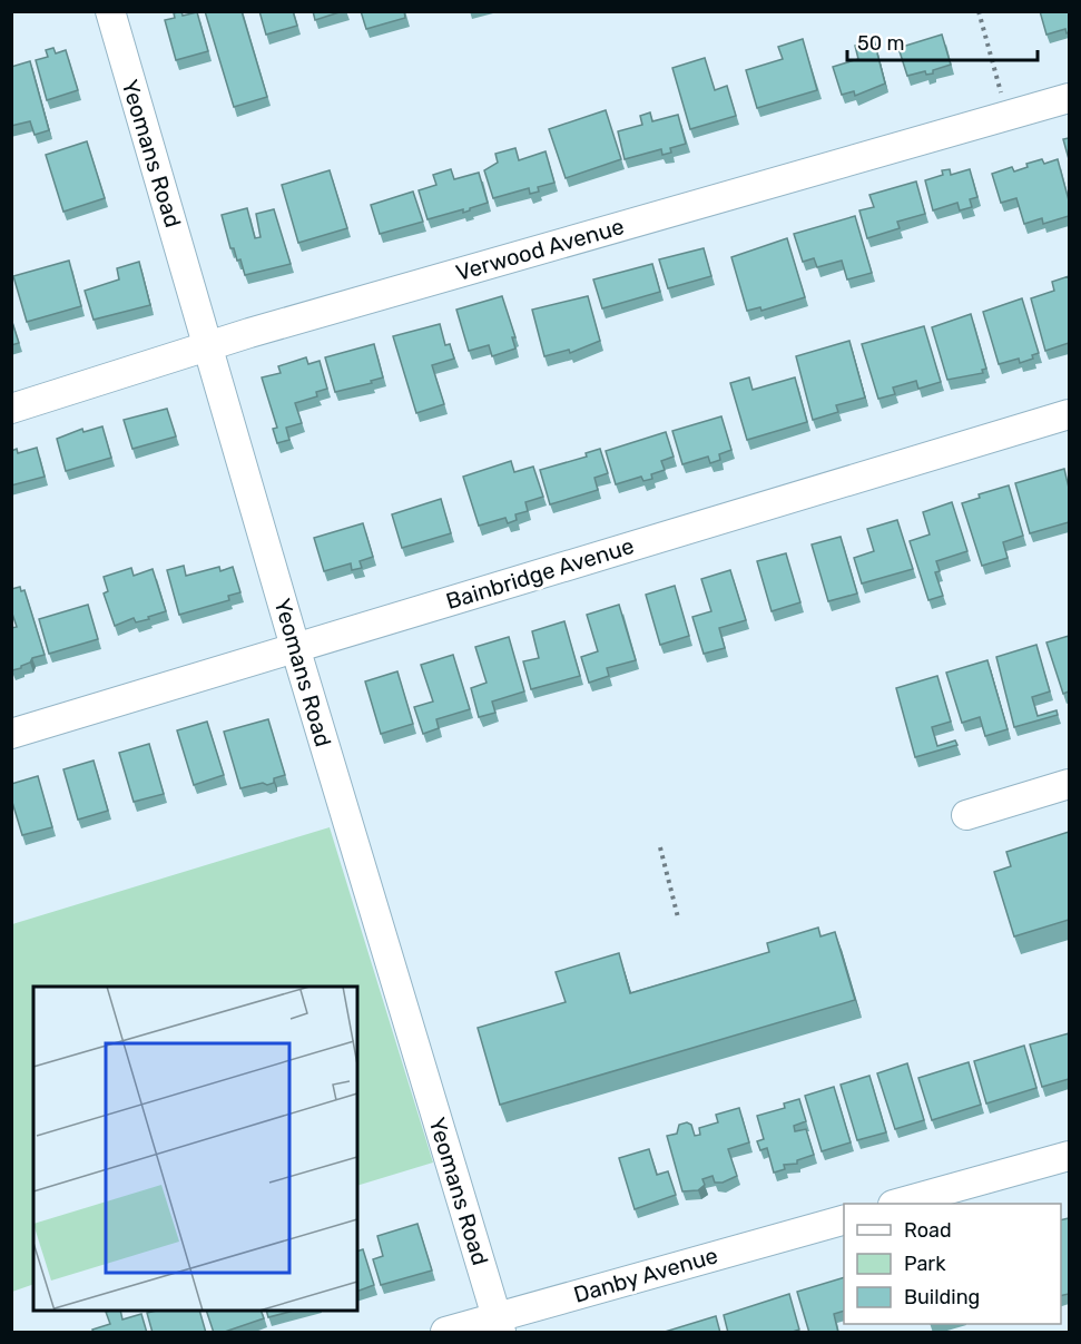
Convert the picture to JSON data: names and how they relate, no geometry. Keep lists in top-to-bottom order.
{
  "streets": {
    "street": [
      "Yeomans Road",
      "Verwood Avenue",
      "Bainbridge Avenue",
      "Danby Avenue"
    ]
  },
  "crossings": [
    ["Yeomans Road", "Verwood Avenue"],
    ["Yeomans Road", "Bainbridge Avenue"],
    ["Yeomans Road", "Danby Avenue"]
  ],
  "legend": ["Road", "Park", "Building"],
  "scale_bar": "50 m"
}
